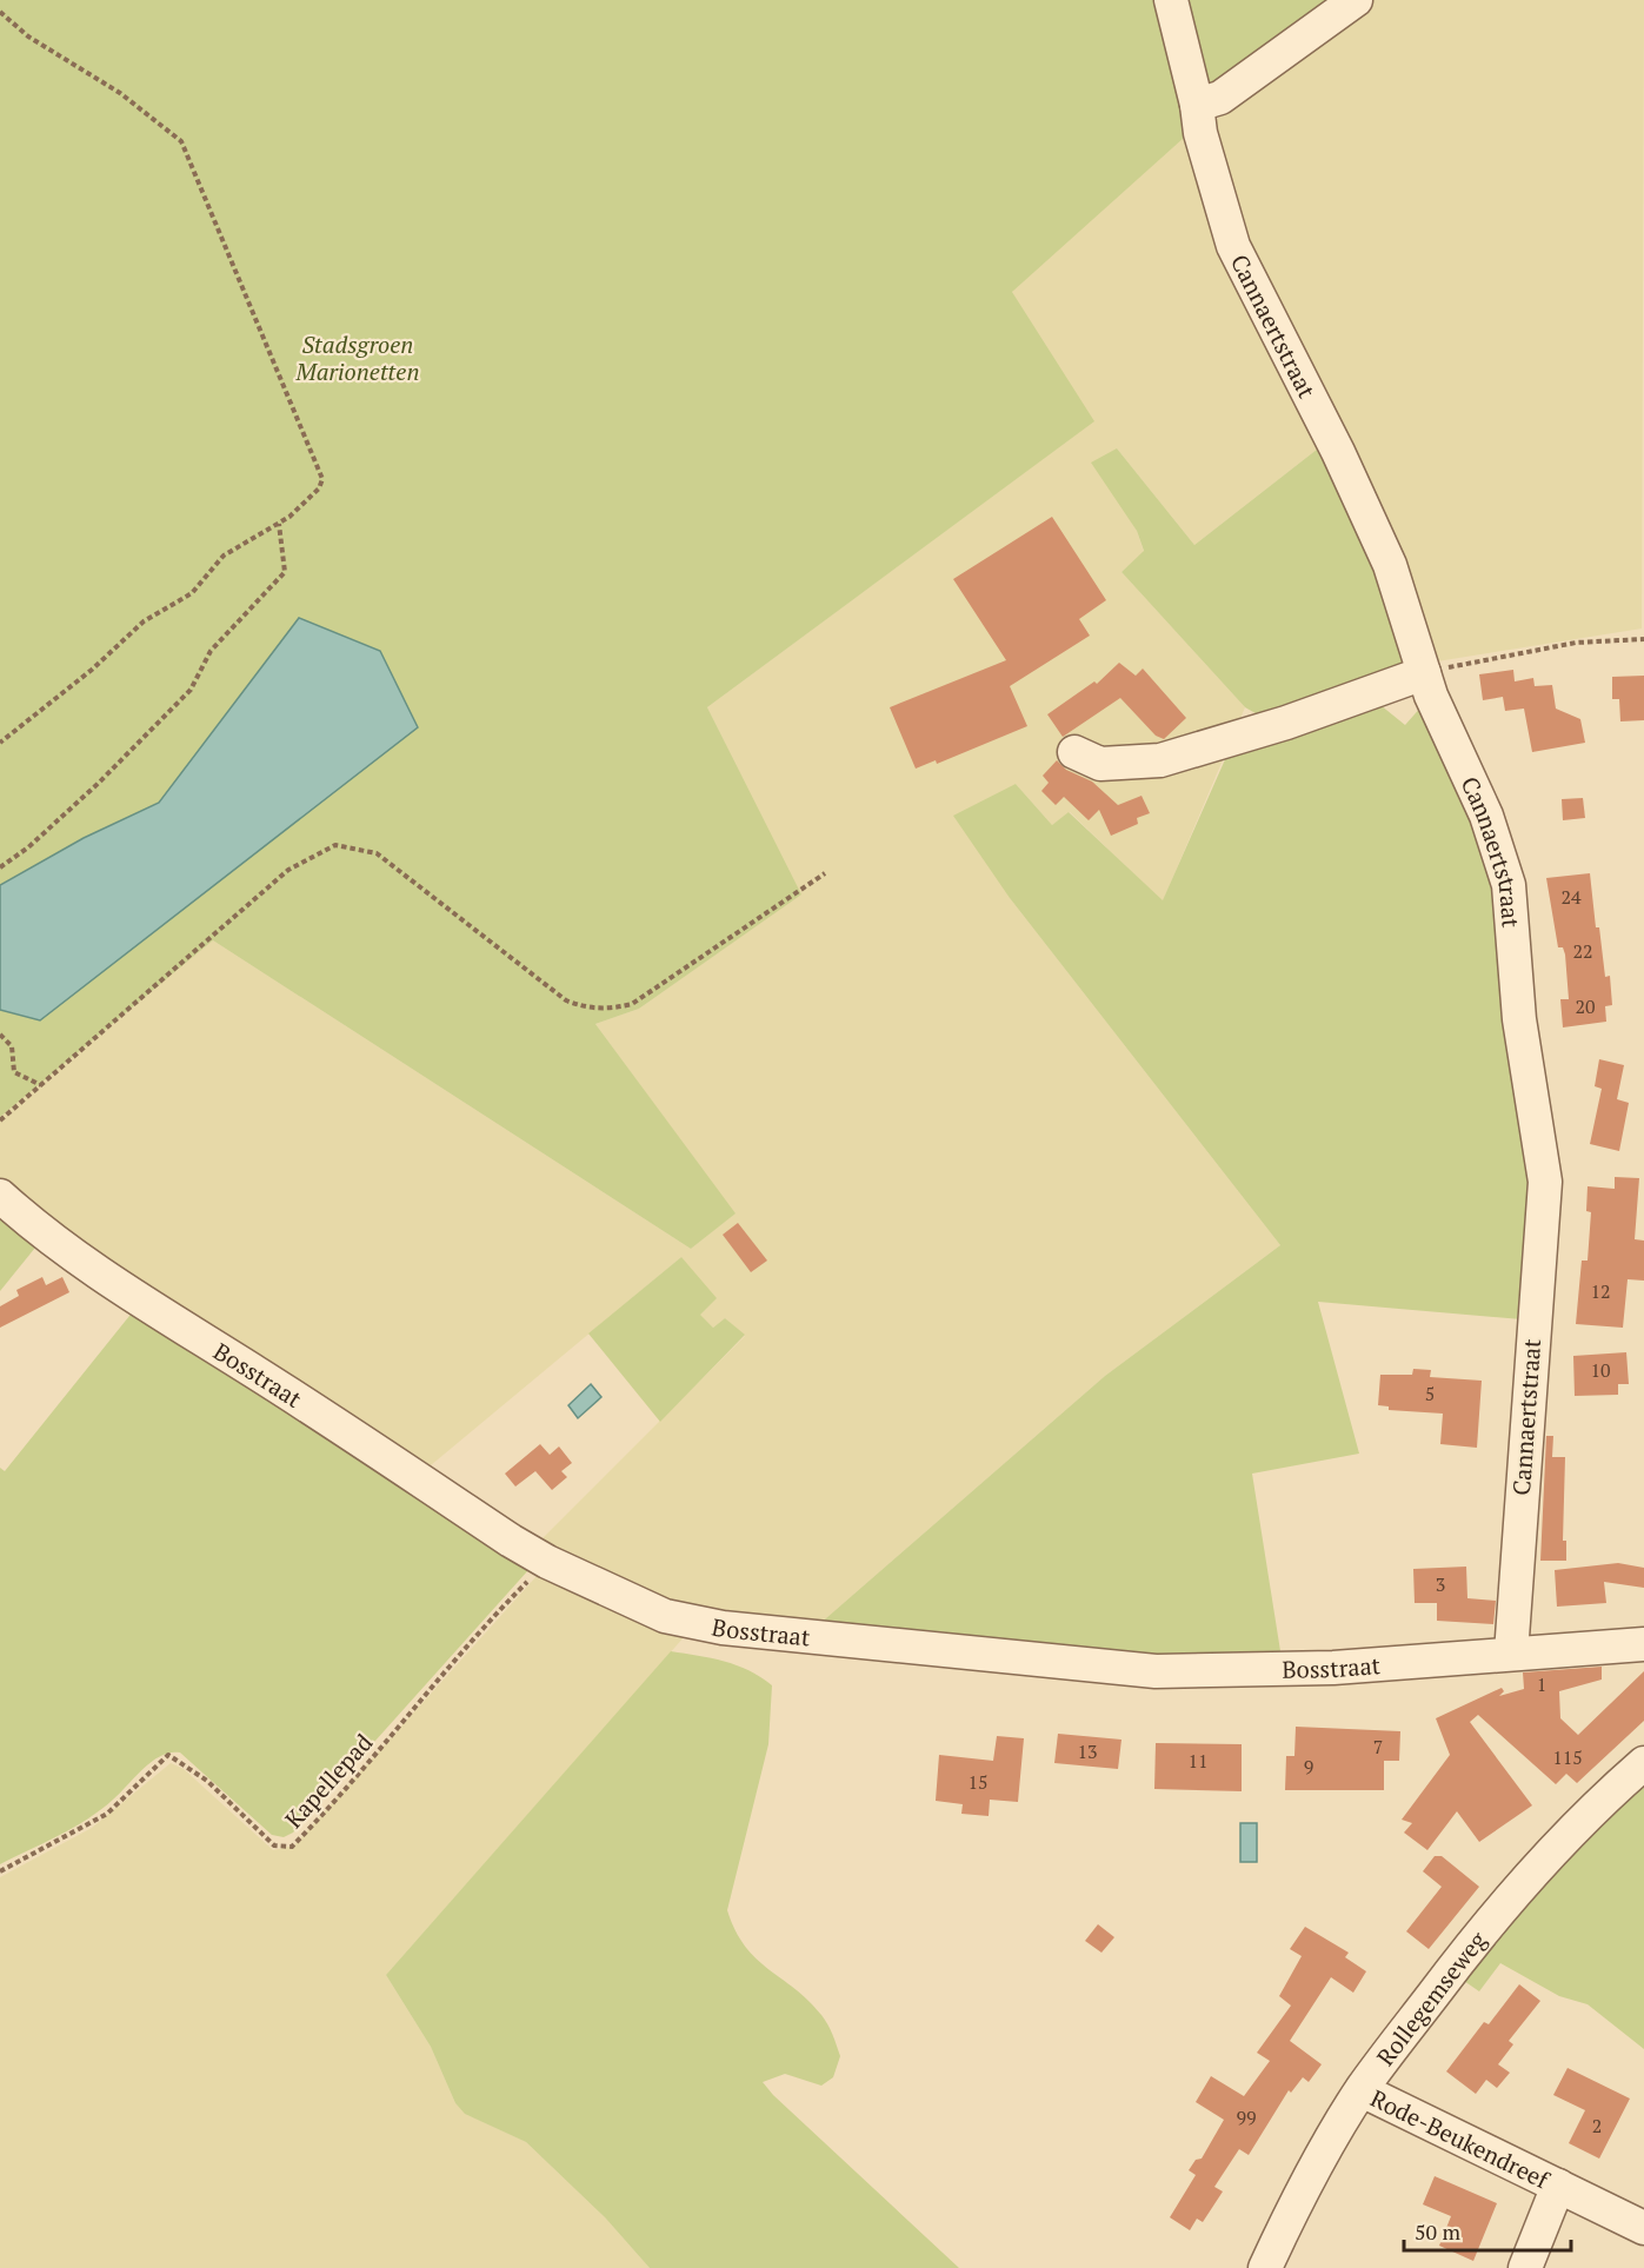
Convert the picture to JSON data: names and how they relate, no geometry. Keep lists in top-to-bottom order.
{
  "streets": {
    "street": [
      "Cannaertstraat",
      "Bosstraat",
      "Rollegemseweg",
      "Rode-Beukendreef"
    ],
    "path": ["Kapellepad"]
  },
  "crossings": [
    ["Cannaertstraat", "Bosstraat"],
    ["Bosstraat", "Kapellepad"],
    ["Rollegemseweg", "Rode-Beukendreef"]
  ],
  "parks": ["Stadsgroen Marionetten"],
  "house_numbers": [
    "24",
    "22",
    "20",
    "12",
    "10",
    "5",
    "3",
    "1",
    "7",
    "13",
    "115",
    "11",
    "9",
    "15",
    "99",
    "2"
  ],
  "scale_bar": "50 m"
}
